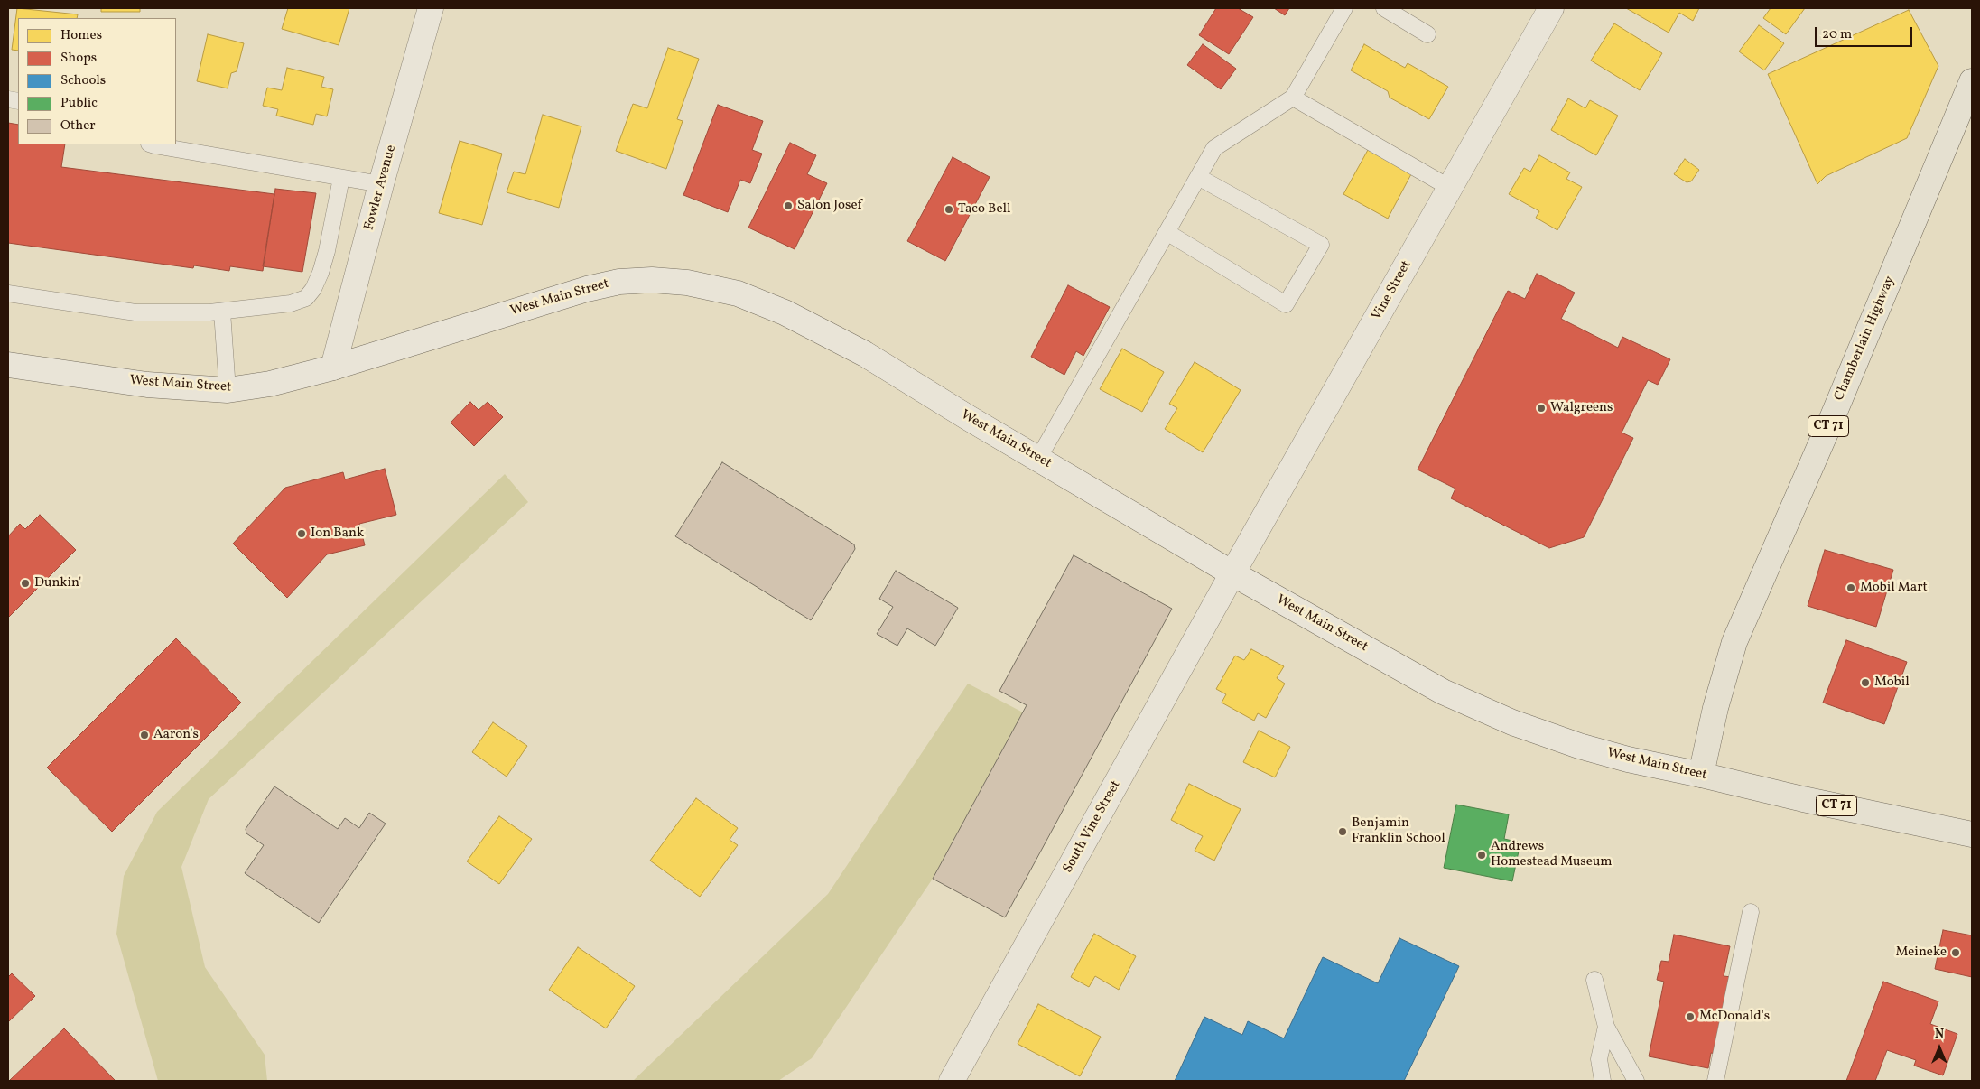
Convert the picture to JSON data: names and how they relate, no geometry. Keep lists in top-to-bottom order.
{
  "streets": {
    "main road": [
      "Fowler Avenue",
      "Vine Street",
      "West Main Street",
      "Chamberlain Highway",
      "CT 71",
      "South Vine Street"
    ]
  },
  "crossings": [
    ["Fowler Avenue", "West Main Street"],
    ["Vine Street", "West Main Street"],
    ["Vine Street", "South Vine Street"],
    ["West Main Street", "Chamberlain Highway"],
    ["West Main Street", "South Vine Street"]
  ],
  "places": [
    "Salon Josef",
    "Taco Bell",
    "Walgreens",
    "Ion Bank",
    "Dunkin'",
    "Mobil Mart",
    "Mobil",
    "Aaron's",
    "Benjamin Franklin School",
    "Andrews Homestead Museum",
    "Meineke",
    "McDonald's"
  ],
  "legend": [
    "Homes",
    "Shops",
    "Schools",
    "Public",
    "Other"
  ],
  "scale_bar": "20 m",
  "north": "top"
}
